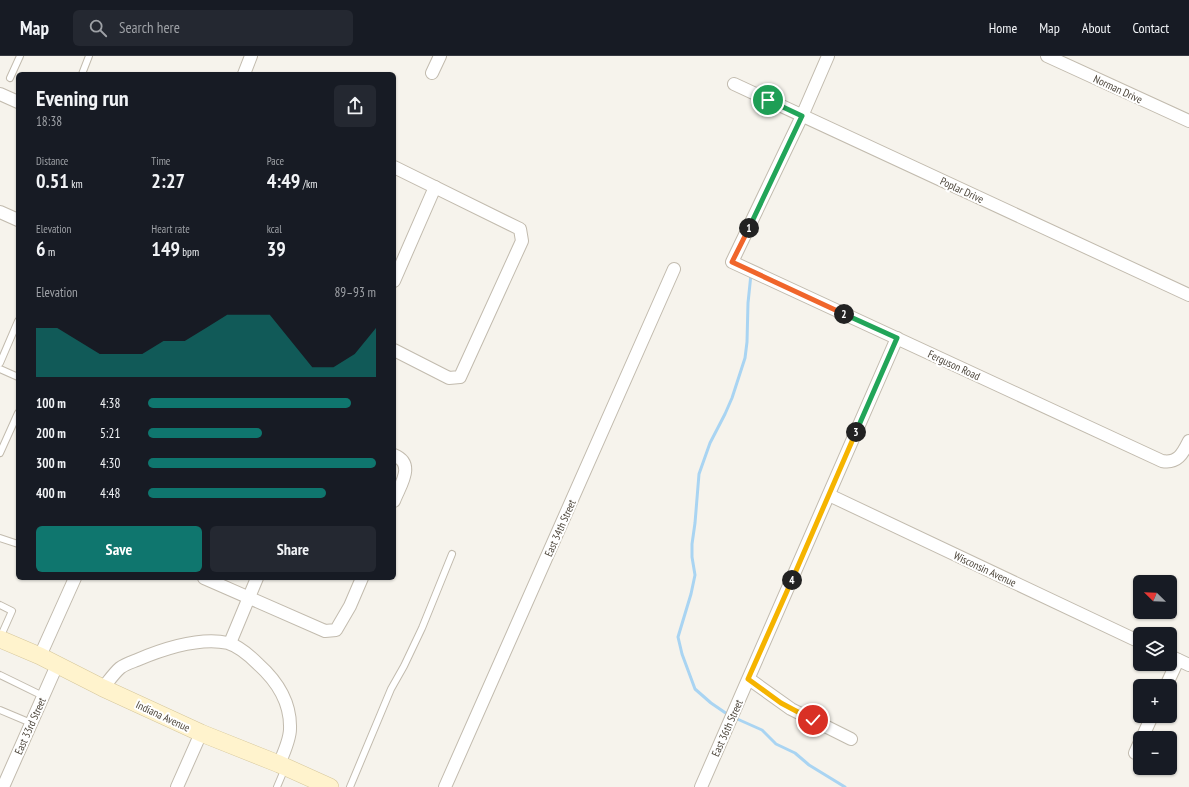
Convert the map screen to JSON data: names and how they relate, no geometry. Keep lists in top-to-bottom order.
{
  "streets": {
    "street": [
      "Norman Drive",
      "Poplar Drive",
      "Ferguson Road",
      "East 34th Street",
      "Wisconsin Avenue",
      "Indiana Avenue",
      "East 33rd Street",
      "East 36th Street"
    ]
  },
  "crossings": [
    ["Poplar Drive", "Ferguson Road"],
    ["Ferguson Road", "East 36th Street"],
    ["Wisconsin Avenue", "East 36th Street"],
    ["Indiana Avenue", "East 33rd Street"]
  ],
  "north": "top left",
  "page": {
    "header": "Map",
    "search": "Search here",
    "nav": [
      "Home",
      "Map",
      "About",
      "Contact"
    ],
    "heading": ["Evening run", "18:38"],
    "stats": [
      ["Distance", "0.51 km"],
      ["Time", "2:27"],
      ["Pace", "4:49 /km"],
      ["Elevation", "6 m"],
      ["Heart rate", "149 bpm"],
      ["kcal", "39"]
    ],
    "pins": [
      "1",
      "2",
      "3",
      "4"
    ],
    "chart": ["Elevation", "89–93 m"],
    "list": [
      {
        "name": "100 m",
        "note": "4:38"
      },
      {
        "name": "200 m",
        "note": "5:21"
      },
      {
        "name": "300 m",
        "note": "4:30"
      },
      {
        "name": "400 m",
        "note": "4:48"
      }
    ],
    "buttons": ["Save", "Share"],
    "map_buttons": ["+", "−"]
  }
}
